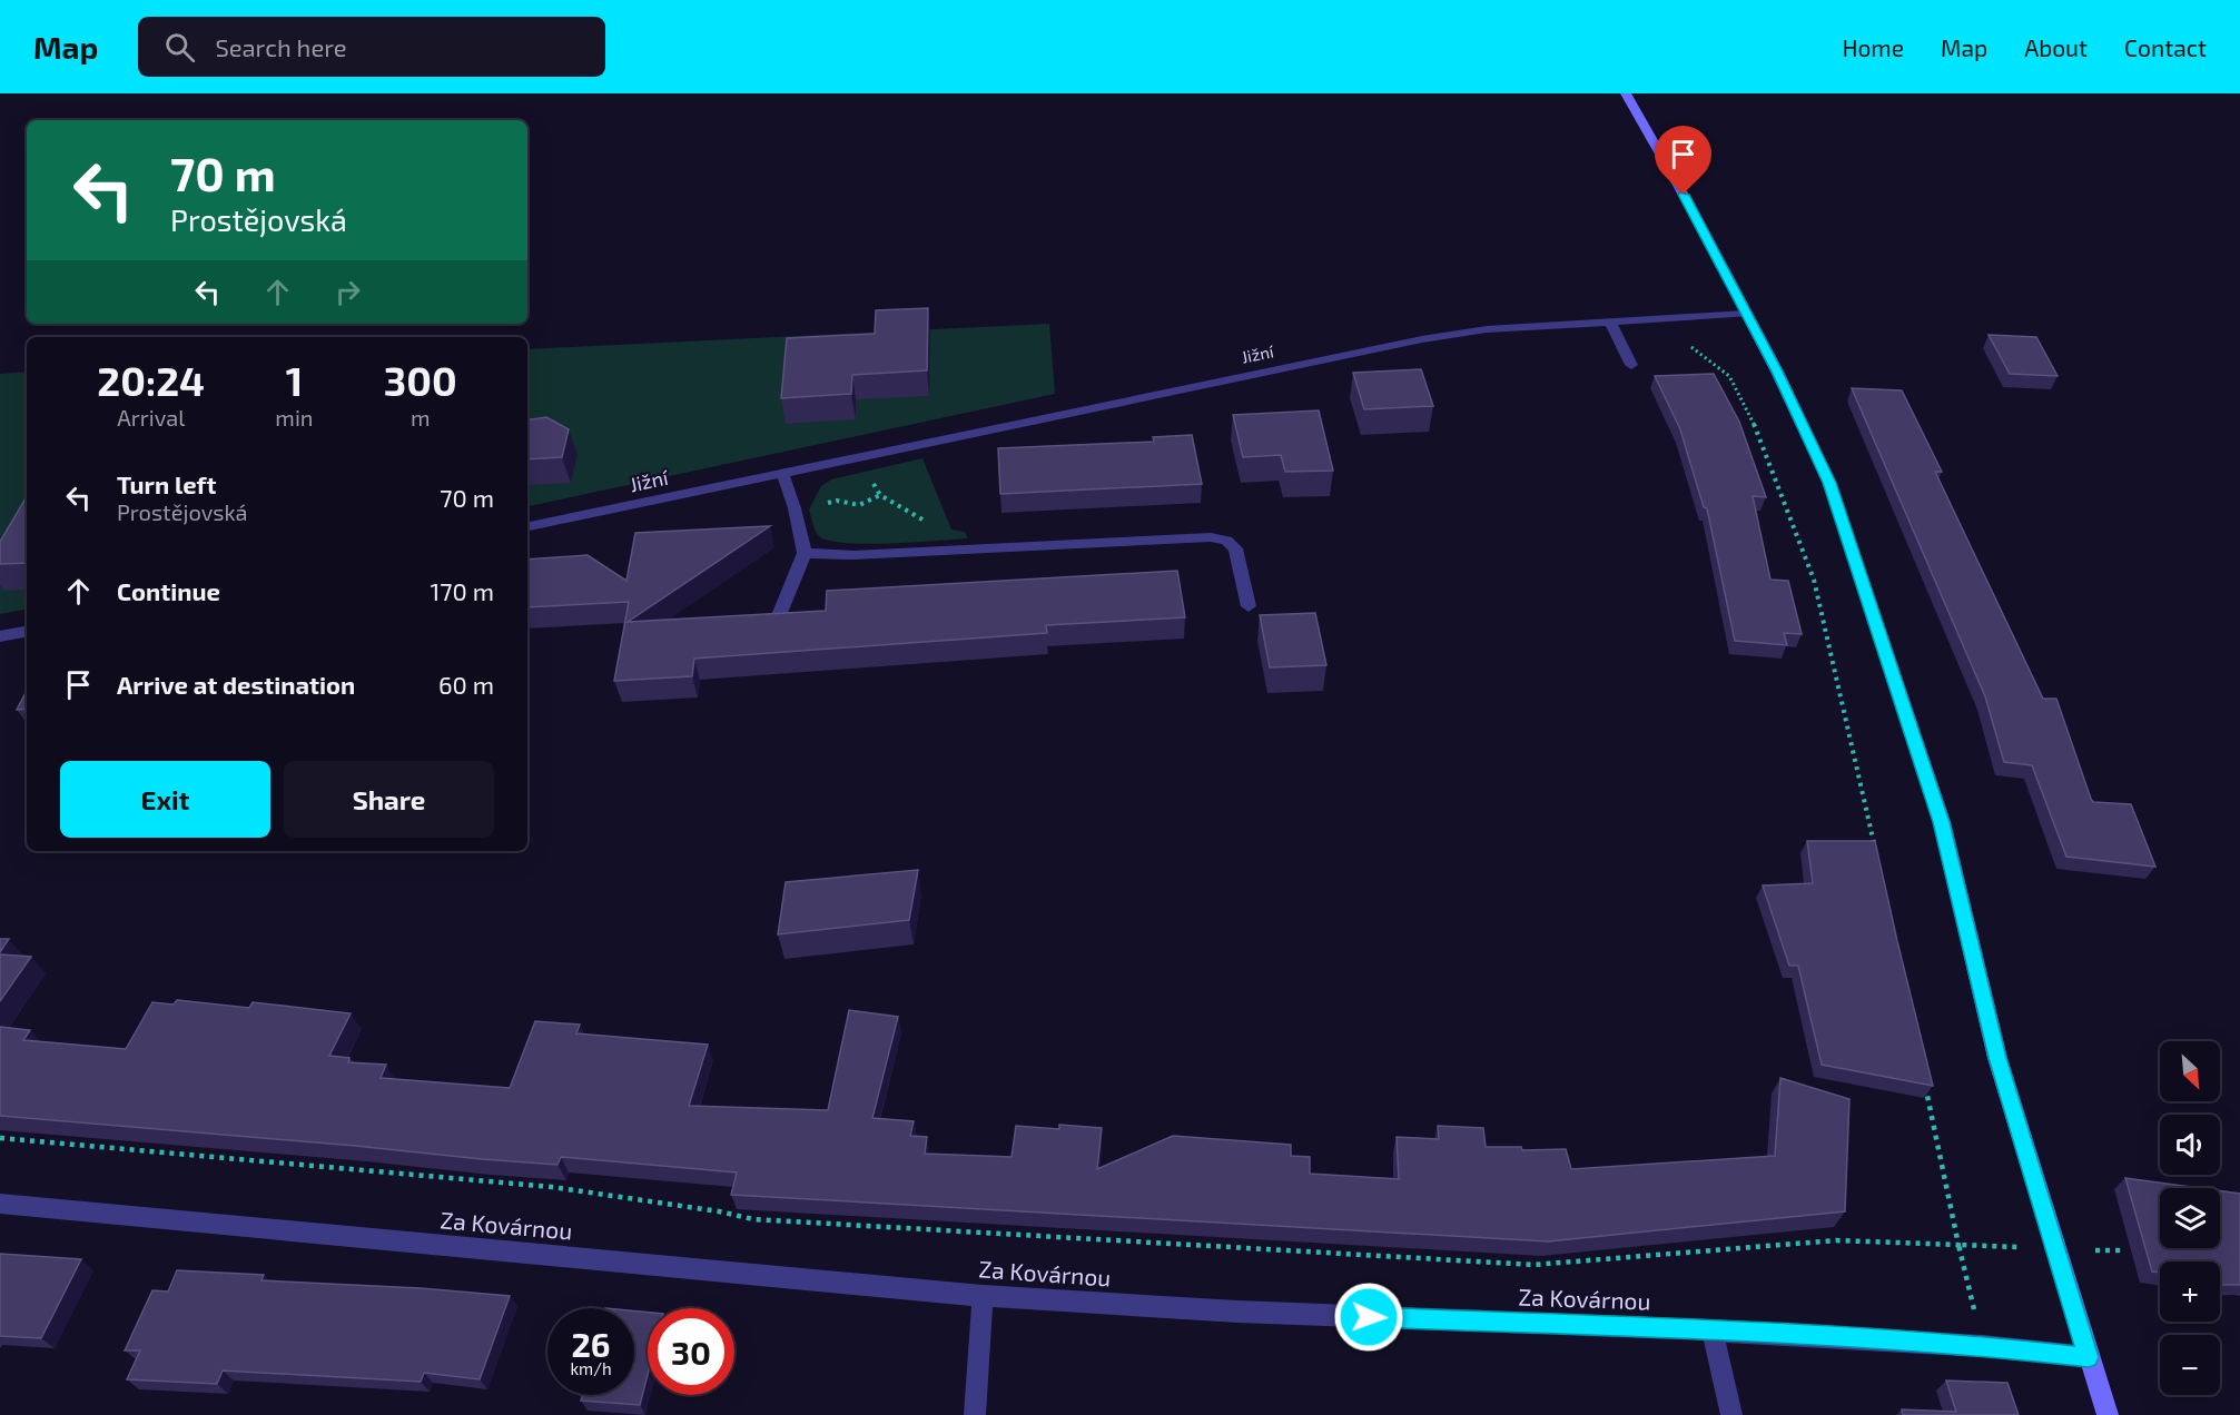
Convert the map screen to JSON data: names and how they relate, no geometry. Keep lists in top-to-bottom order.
{
  "streets": {
    "street": ["Jižní", "Za Kovárnou"]
  },
  "north": "bottom right",
  "page": {
    "header": "Map",
    "search": "Search here",
    "nav": [
      "Home",
      "Map",
      "About",
      "Contact"
    ],
    "turn": ["70 m", "Prostějovská"],
    "eta": [
      "20:24",
      "Arrival",
      "1",
      "min",
      "300",
      "m"
    ],
    "list": [
      {
        "name": "Turn left",
        "note": "Prostějovská",
        "value": "70 m"
      },
      {
        "name": "Continue",
        "value": "170 m"
      },
      {
        "name": "Arrive at destination",
        "value": "60 m"
      }
    ],
    "buttons": ["Exit", "Share"],
    "map_buttons": ["+", "−"],
    "speed": "26 km/h",
    "limit": "30"
  }
}
